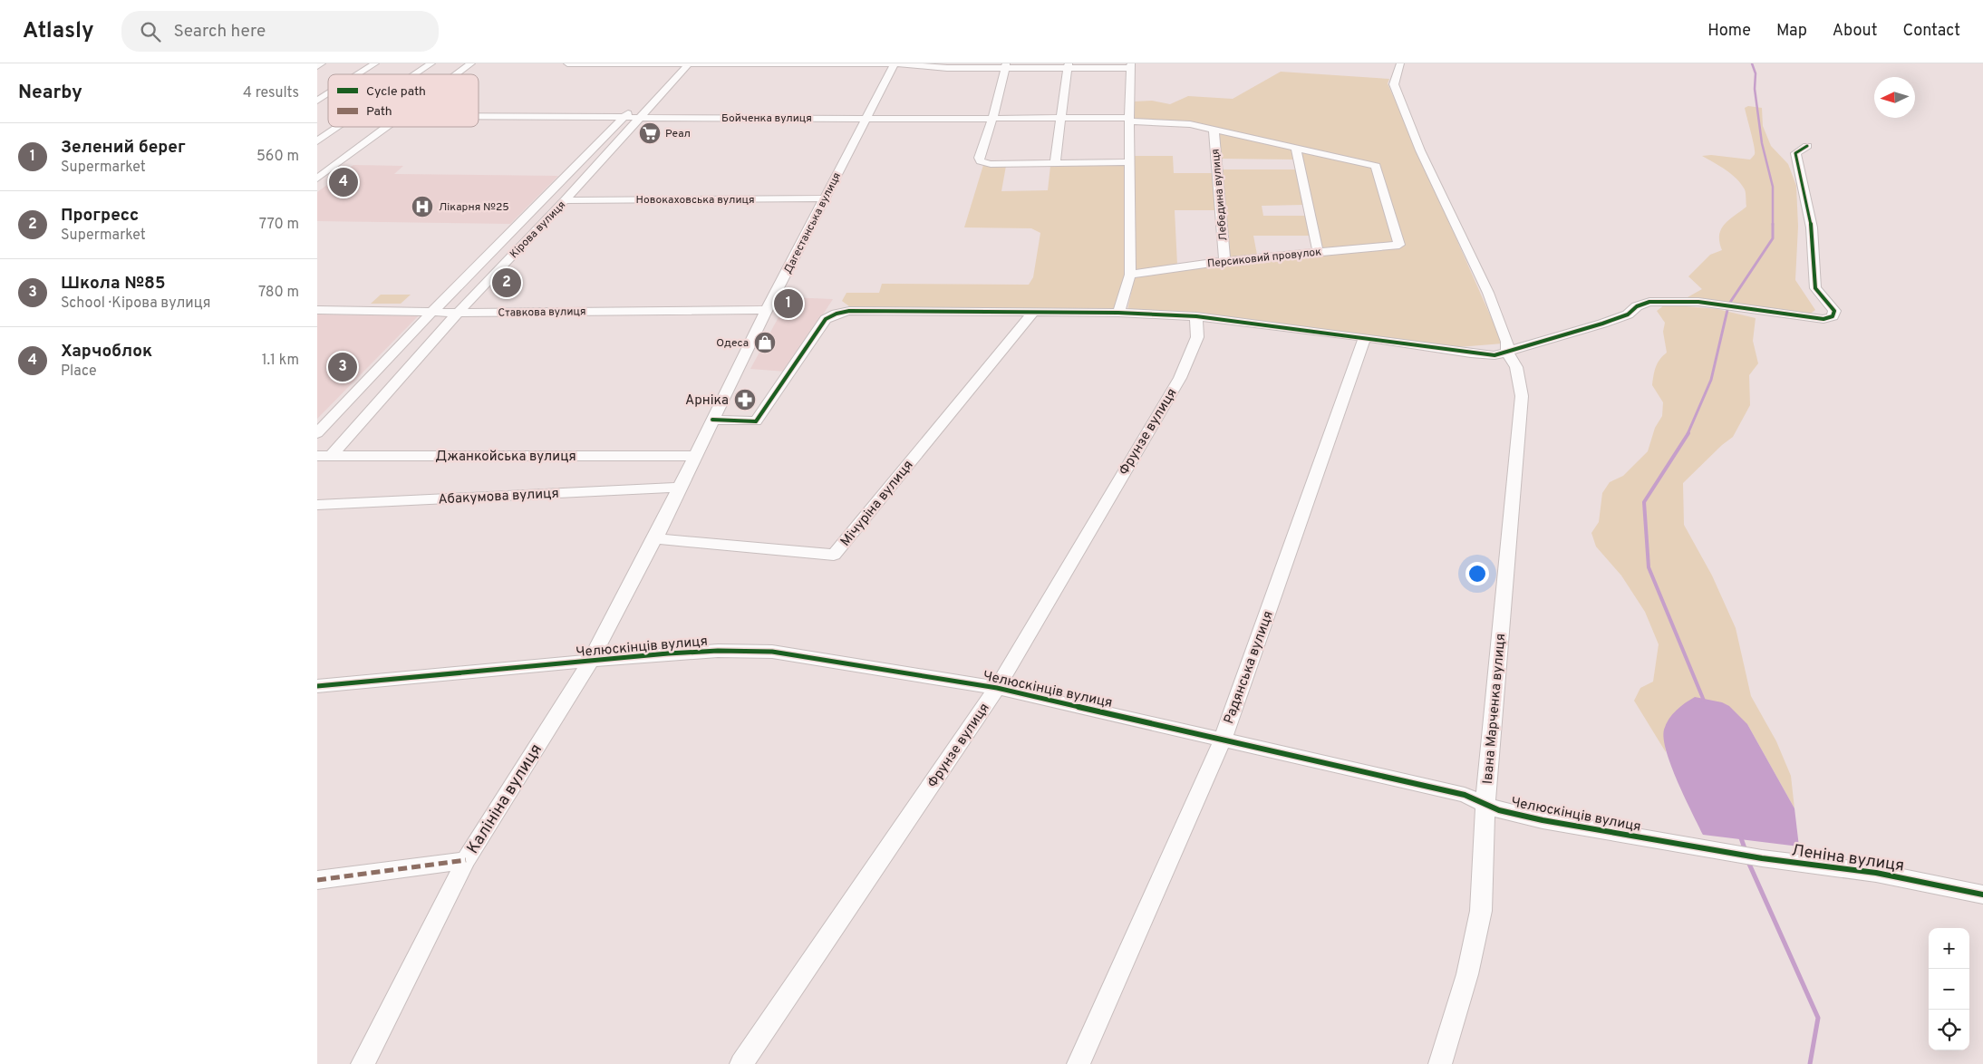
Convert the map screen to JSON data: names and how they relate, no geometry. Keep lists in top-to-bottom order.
{
  "streets": {
    "street": [
      "Бойченка вулиця",
      "Лебедина вулиця",
      "Новокаховська вулиця",
      "Дагестанська вулиця",
      "Кірова вулиця",
      "Персиковий провулок",
      "Ставкова вулиця",
      "Фрунзе вулиця",
      "Джанкойська вулиця",
      "Абакумова вулиця",
      "Мічуріна вулиця",
      "Челюскінців вулиця",
      "Радянська вулиця",
      "Івана Марченка вулиця",
      "Калініна вулиця",
      "Леніна вулиця"
    ]
  },
  "crossings": [
    ["Бойченка вулиця", "Лебедина вулиця"],
    ["Бойченка вулиця", "Дагестанська вулиця"],
    ["Бойченка вулиця", "Кірова вулиця"],
    ["Бойченка вулиця", "Персиковий провулок"],
    ["Лебедина вулиця", "Персиковий провулок"],
    ["Новокаховська вулиця", "Дагестанська вулиця"],
    ["Новокаховська вулиця", "Кірова вулиця"],
    ["Дагестанська вулиця", "Ставкова вулиця"],
    ["Дагестанська вулиця", "Джанкойська вулиця"],
    ["Дагестанська вулиця", "Абакумова вулиця"],
    ["Дагестанська вулиця", "Калініна вулиця"],
    ["Кірова вулиця", "Ставкова вулиця"],
    ["Кірова вулиця", "Джанкойська вулиця"],
    ["Фрунзе вулиця", "Челюскінців вулиця"],
    ["Абакумова вулиця", "Калініна вулиця"],
    ["Мічуріна вулиця", "Калініна вулиця"],
    ["Челюскінців вулиця", "Радянська вулиця"],
    ["Челюскінців вулиця", "Івана Марченка вулиця"],
    ["Челюскінців вулиця", "Калініна вулиця"],
    ["Челюскінців вулиця", "Леніна вулиця"]
  ],
  "places": {
    "supermarket": ["Реал"],
    "hospital": ["Лікарня №25"],
    "shop": ["Одеса"],
    "pharmacy": ["Арніка"]
  },
  "legend": ["Cycle path", "Path"],
  "north": "left",
  "page": {
    "header": "Atlasly",
    "search": "Search here",
    "nav": [
      "Home",
      "Map",
      "About",
      "Contact"
    ],
    "heading": ["Nearby", "4 results"],
    "list": [
      {
        "mark": "1",
        "name": "Зелений берег",
        "note": "Supermarket",
        "value": "560 m"
      },
      {
        "mark": "2",
        "name": "Прогресс",
        "note": "Supermarket",
        "value": "770 m"
      },
      {
        "mark": "3",
        "name": "Школа №85",
        "note": "School · Кірова вулиця",
        "value": "780 m"
      },
      {
        "mark": "4",
        "name": "Харчоблок",
        "note": "Place",
        "value": "1.1 km"
      }
    ],
    "pins": [
      "4",
      "2",
      "1",
      "3"
    ],
    "map_buttons": ["+", "−"]
  }
}
